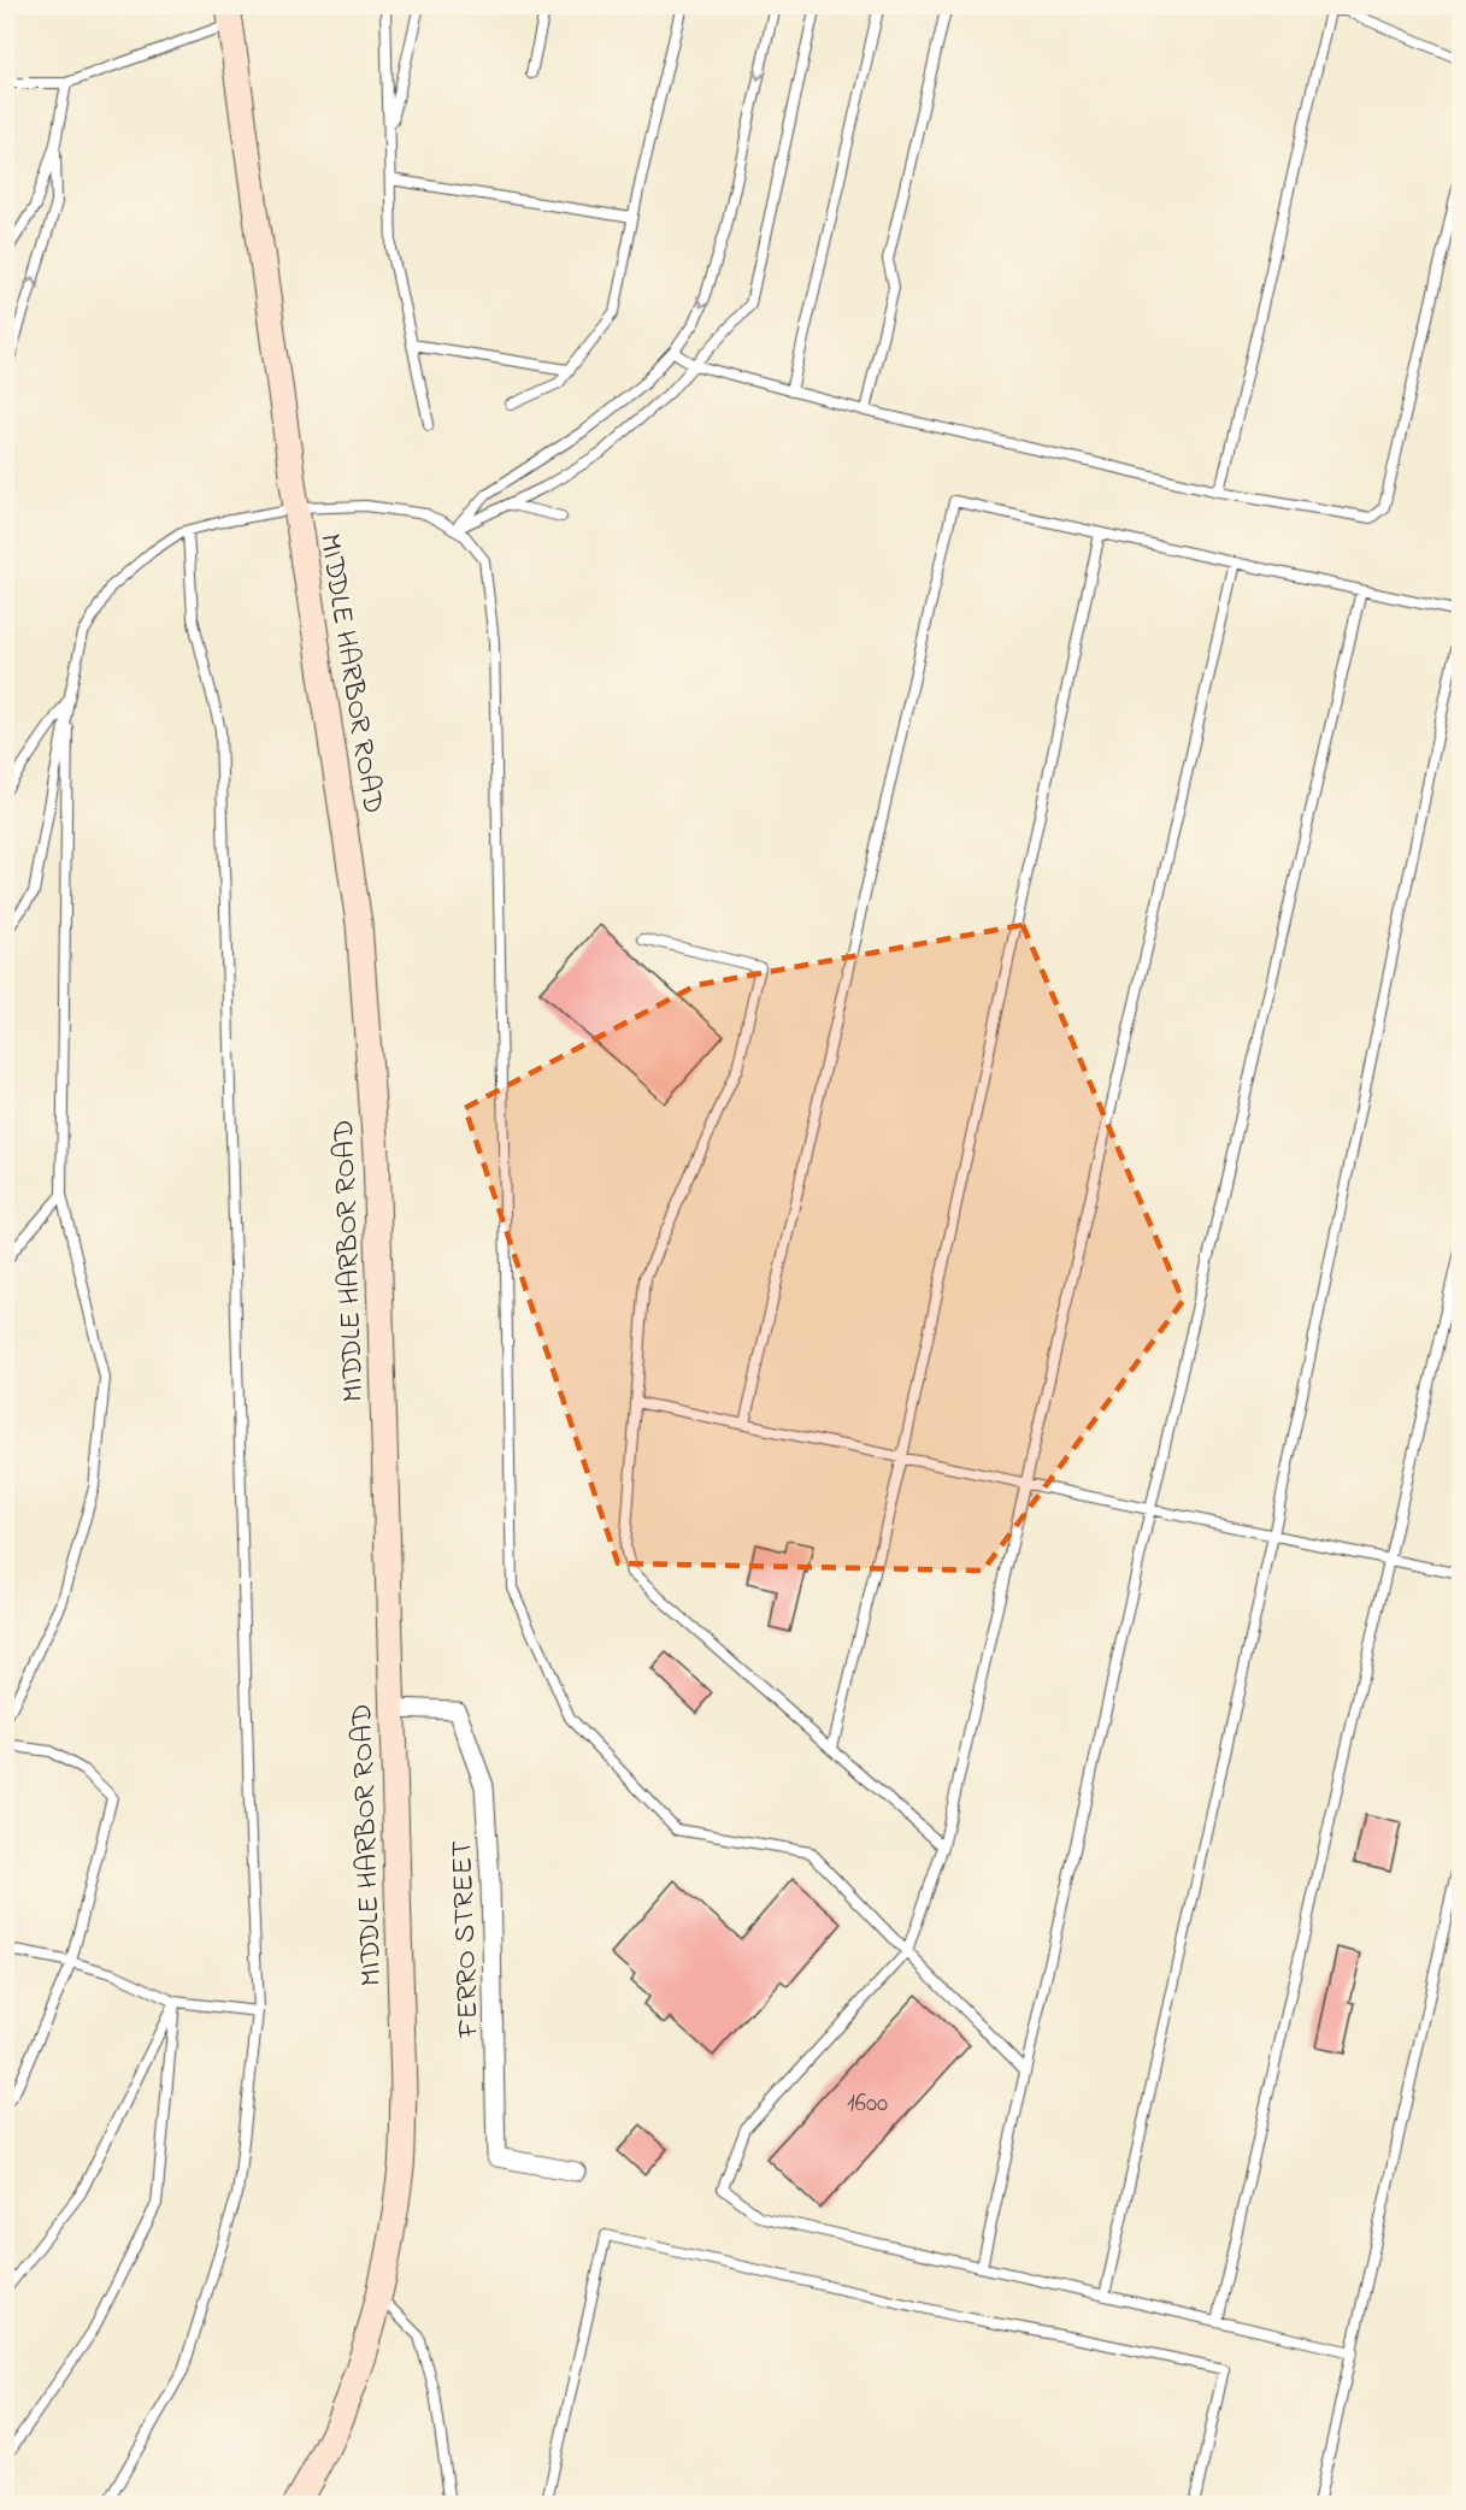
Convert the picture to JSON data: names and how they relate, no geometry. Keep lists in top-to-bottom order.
{
  "streets": {
    "main road": ["MIDDLE HARBOR ROAD"],
    "street": ["FERRO STREET"]
  },
  "crossings": [
    ["MIDDLE HARBOR ROAD", "FERRO STREET"]
  ],
  "house_numbers": ["1600"]
}
